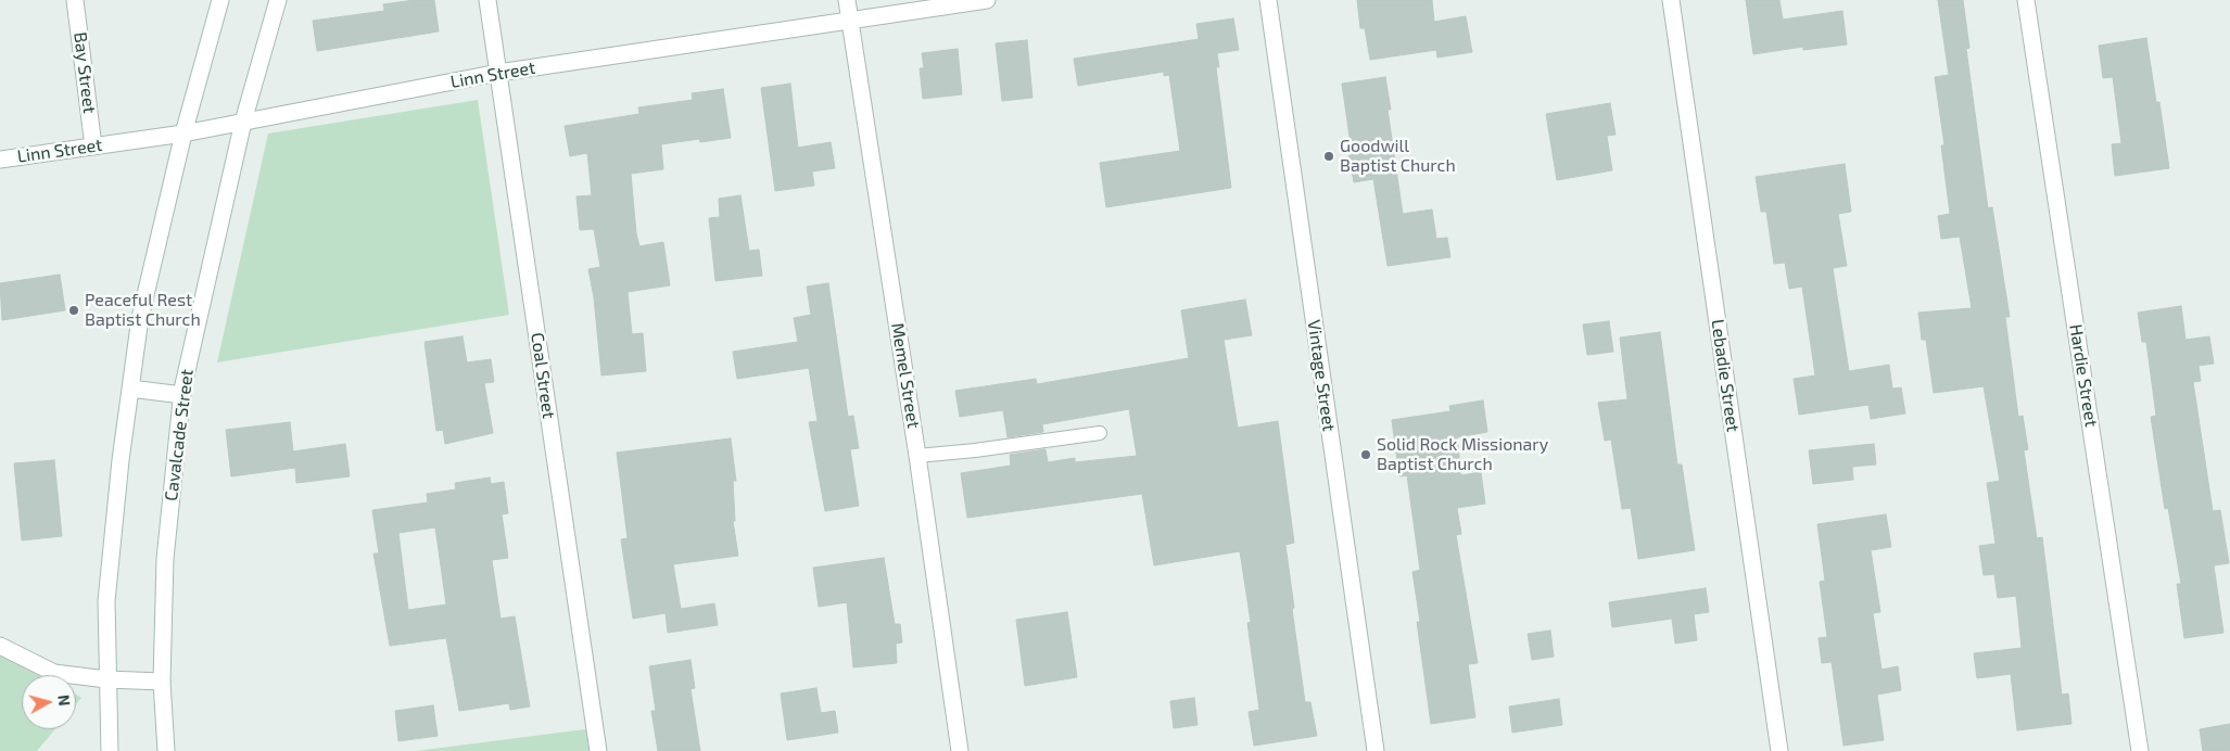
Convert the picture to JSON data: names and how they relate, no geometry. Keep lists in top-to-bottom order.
{
  "streets": {
    "street": [
      "Bay Street",
      "Linn Street",
      "Coal Street",
      "Memel Street",
      "Vintage Street",
      "Lebadie Street",
      "Hardie Street",
      "Cavalcade Street"
    ]
  },
  "crossings": [
    ["Bay Street", "Linn Street"],
    ["Linn Street", "Coal Street"],
    ["Linn Street", "Memel Street"],
    ["Linn Street", "Cavalcade Street"]
  ],
  "places": ["Goodwill Baptist Church", "Peaceful Rest Baptist Church", "Solid Rock Missionary Baptist Church"],
  "north": "right"
}
